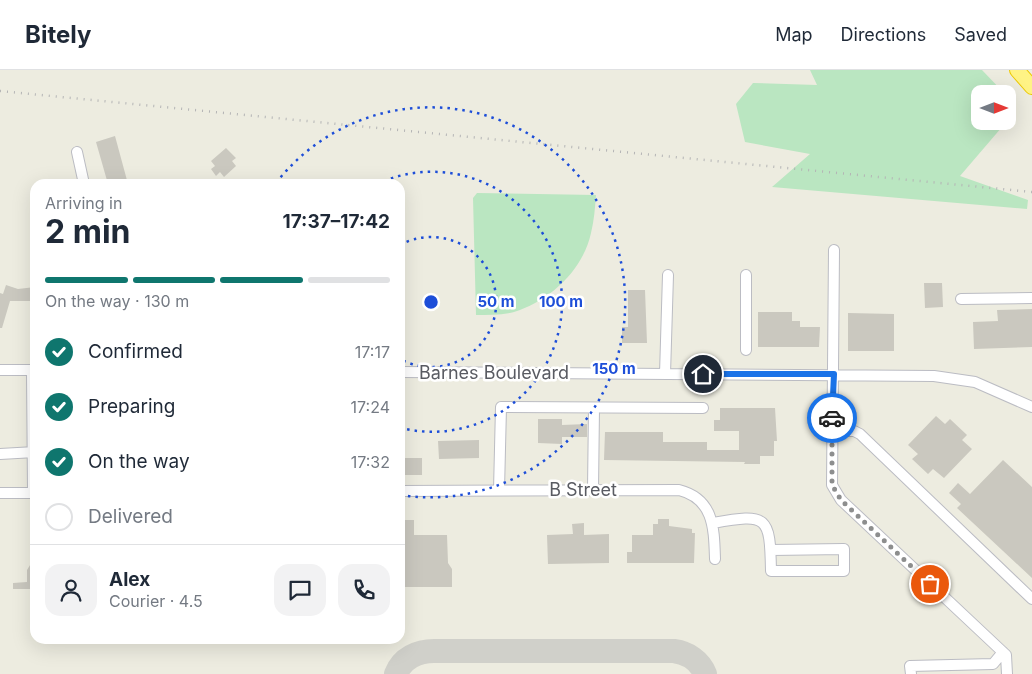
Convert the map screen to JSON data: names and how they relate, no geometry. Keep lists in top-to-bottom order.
{
  "streets": {
    "street": ["Barnes Boulevard", "B Street"]
  },
  "north": "right",
  "page": {
    "header": "Bitely",
    "nav": ["Map", "Directions", "Saved"],
    "heading": ["2 min", "Arriving in", "17:37–17:42"],
    "panel": ["Alex", "Courier · 4.5"],
    "bar": "On the way · 130 m",
    "list": [
      ["Confirmed", "17:17"],
      ["Preparing", "17:24"],
      ["On the way", "17:32"],
      "Delivered"
    ]
  },
  "rings": ["50 m", "100 m", "150 m"]
}
